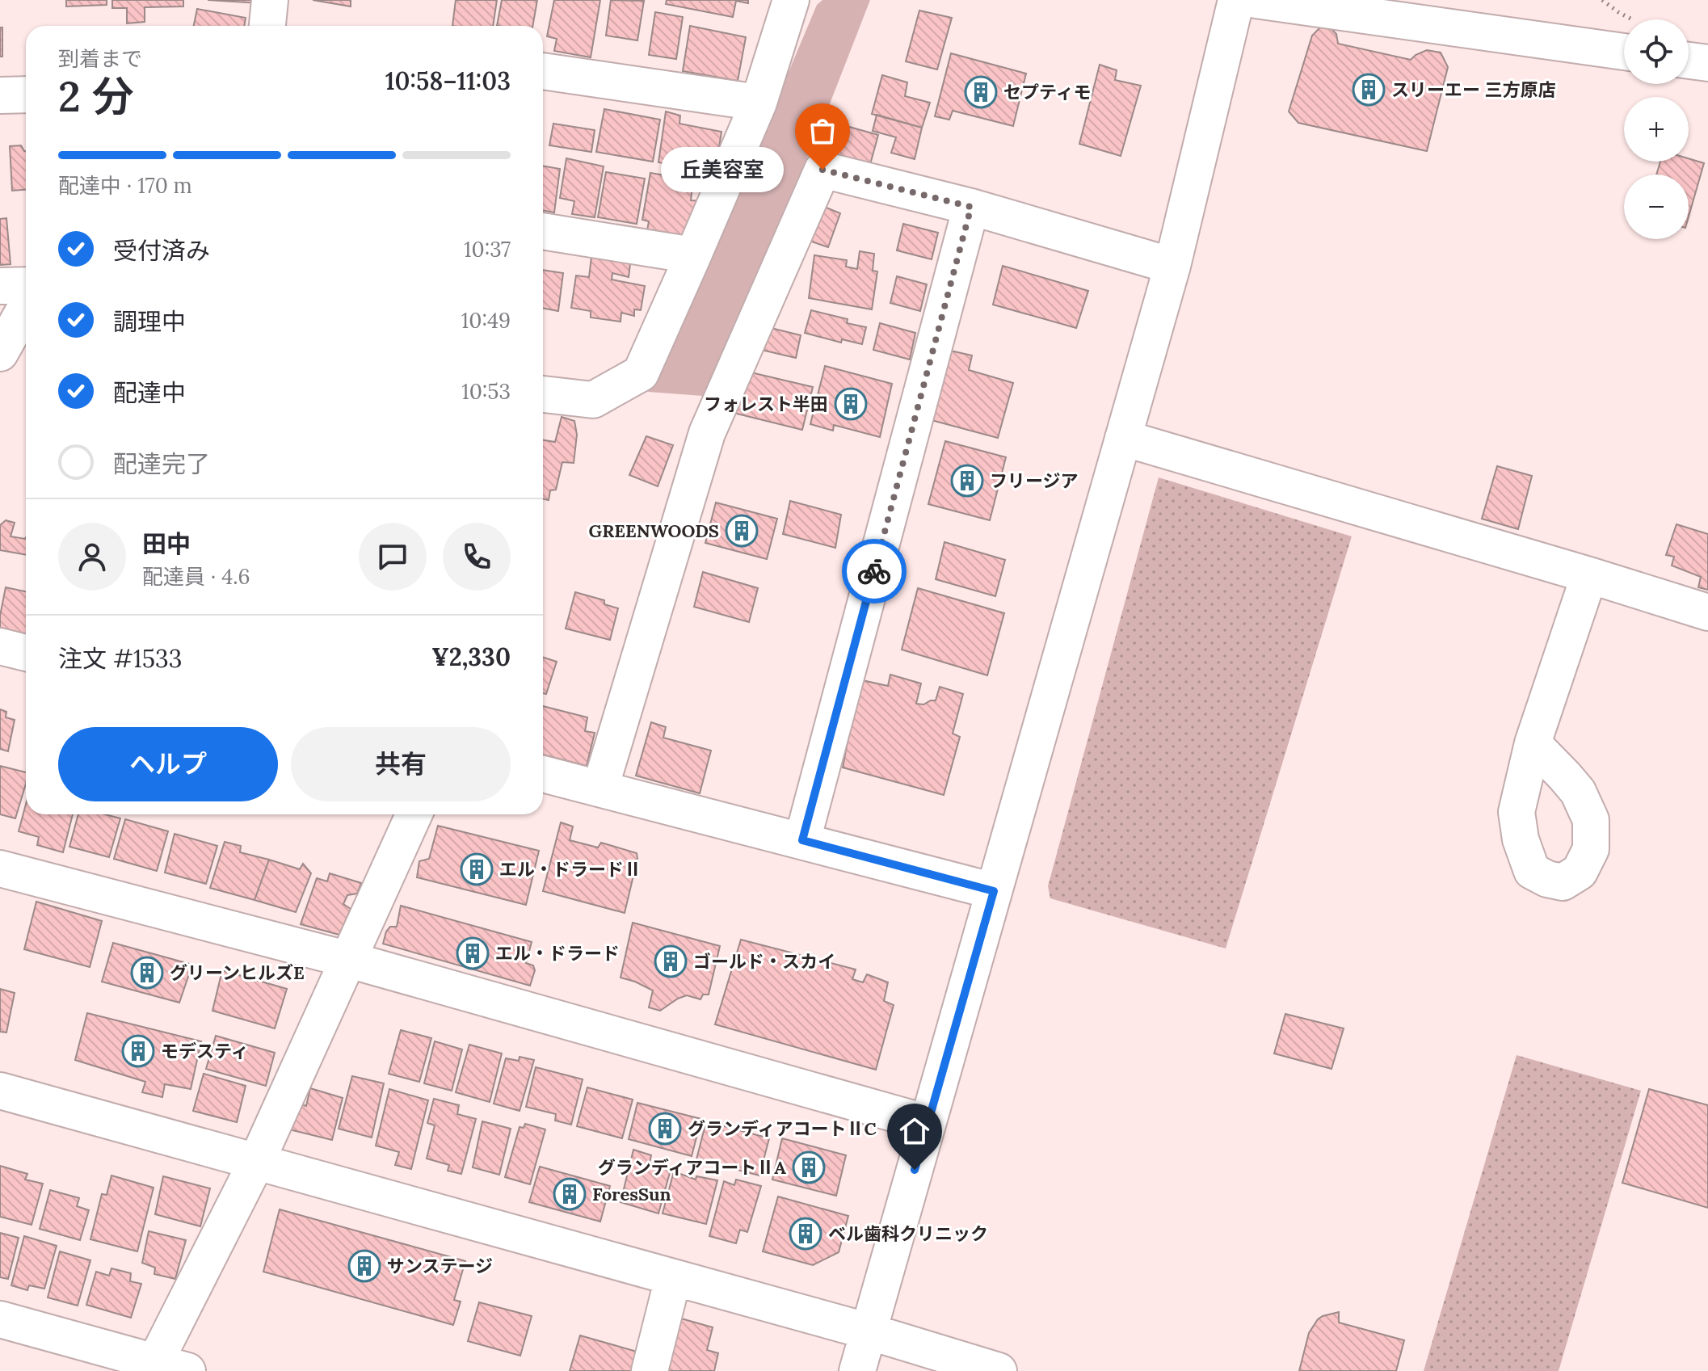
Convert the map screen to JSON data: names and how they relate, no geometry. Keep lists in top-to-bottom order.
{
  "places": {
    "building": [
      "スリーエー 三方原店",
      "セプティモ",
      "フォレスト半田",
      "フリージア",
      "GREENWOODS",
      "エル・ドラードⅡ",
      "エル・ドラード",
      "ゴールド・スカイ",
      "グリーンヒルズE",
      "モデスティ",
      "グランディアコートⅡC",
      "グランディアコートⅡA",
      "ForesSun",
      "ベル歯科クリニック",
      "サンステージ"
    ],
    "other": ["丘美容室"]
  },
  "page": {
    "map_buttons": ["+", "−"],
    "heading": ["2 分", "到着まで", "10:58–11:03"],
    "panel": [
      "田中",
      "配達員 · 4.6",
      "注文 #1533",
      "¥2,330"
    ],
    "bar": "配達中 · 170 m",
    "bubble": "丘美容室",
    "list": [
      ["受付済み", "10:37"],
      ["調理中", "10:49"],
      ["配達中", "10:53"],
      "配達完了"
    ],
    "buttons": ["ヘルプ", "共有"]
  }
}
